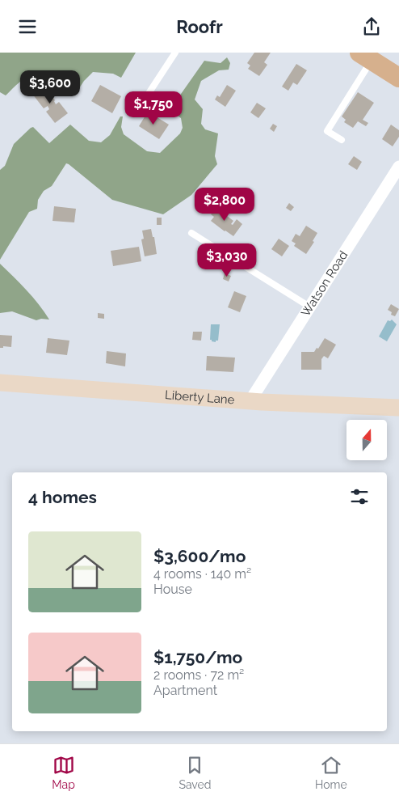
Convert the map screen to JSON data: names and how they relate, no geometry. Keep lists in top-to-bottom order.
{
  "streets": {
    "street": ["Watson Road", "Liberty Lane"]
  },
  "crossings": [
    ["Watson Road", "Liberty Lane"]
  ],
  "north": "top",
  "page": {
    "header": "Roofr",
    "price": [
      "$3,600",
      "$1,750",
      "$2,800",
      "$3,030"
    ],
    "heading": "4 homes",
    "list": [
      {
        "name": "$3,600/mo",
        "note": "4 rooms · 140 m² · House"
      },
      {
        "name": "$1,750/mo",
        "note": "2 rooms · 72 m² · Apartment"
      }
    ],
    "tabs": ["Map", "Saved", "Home"]
  }
}
